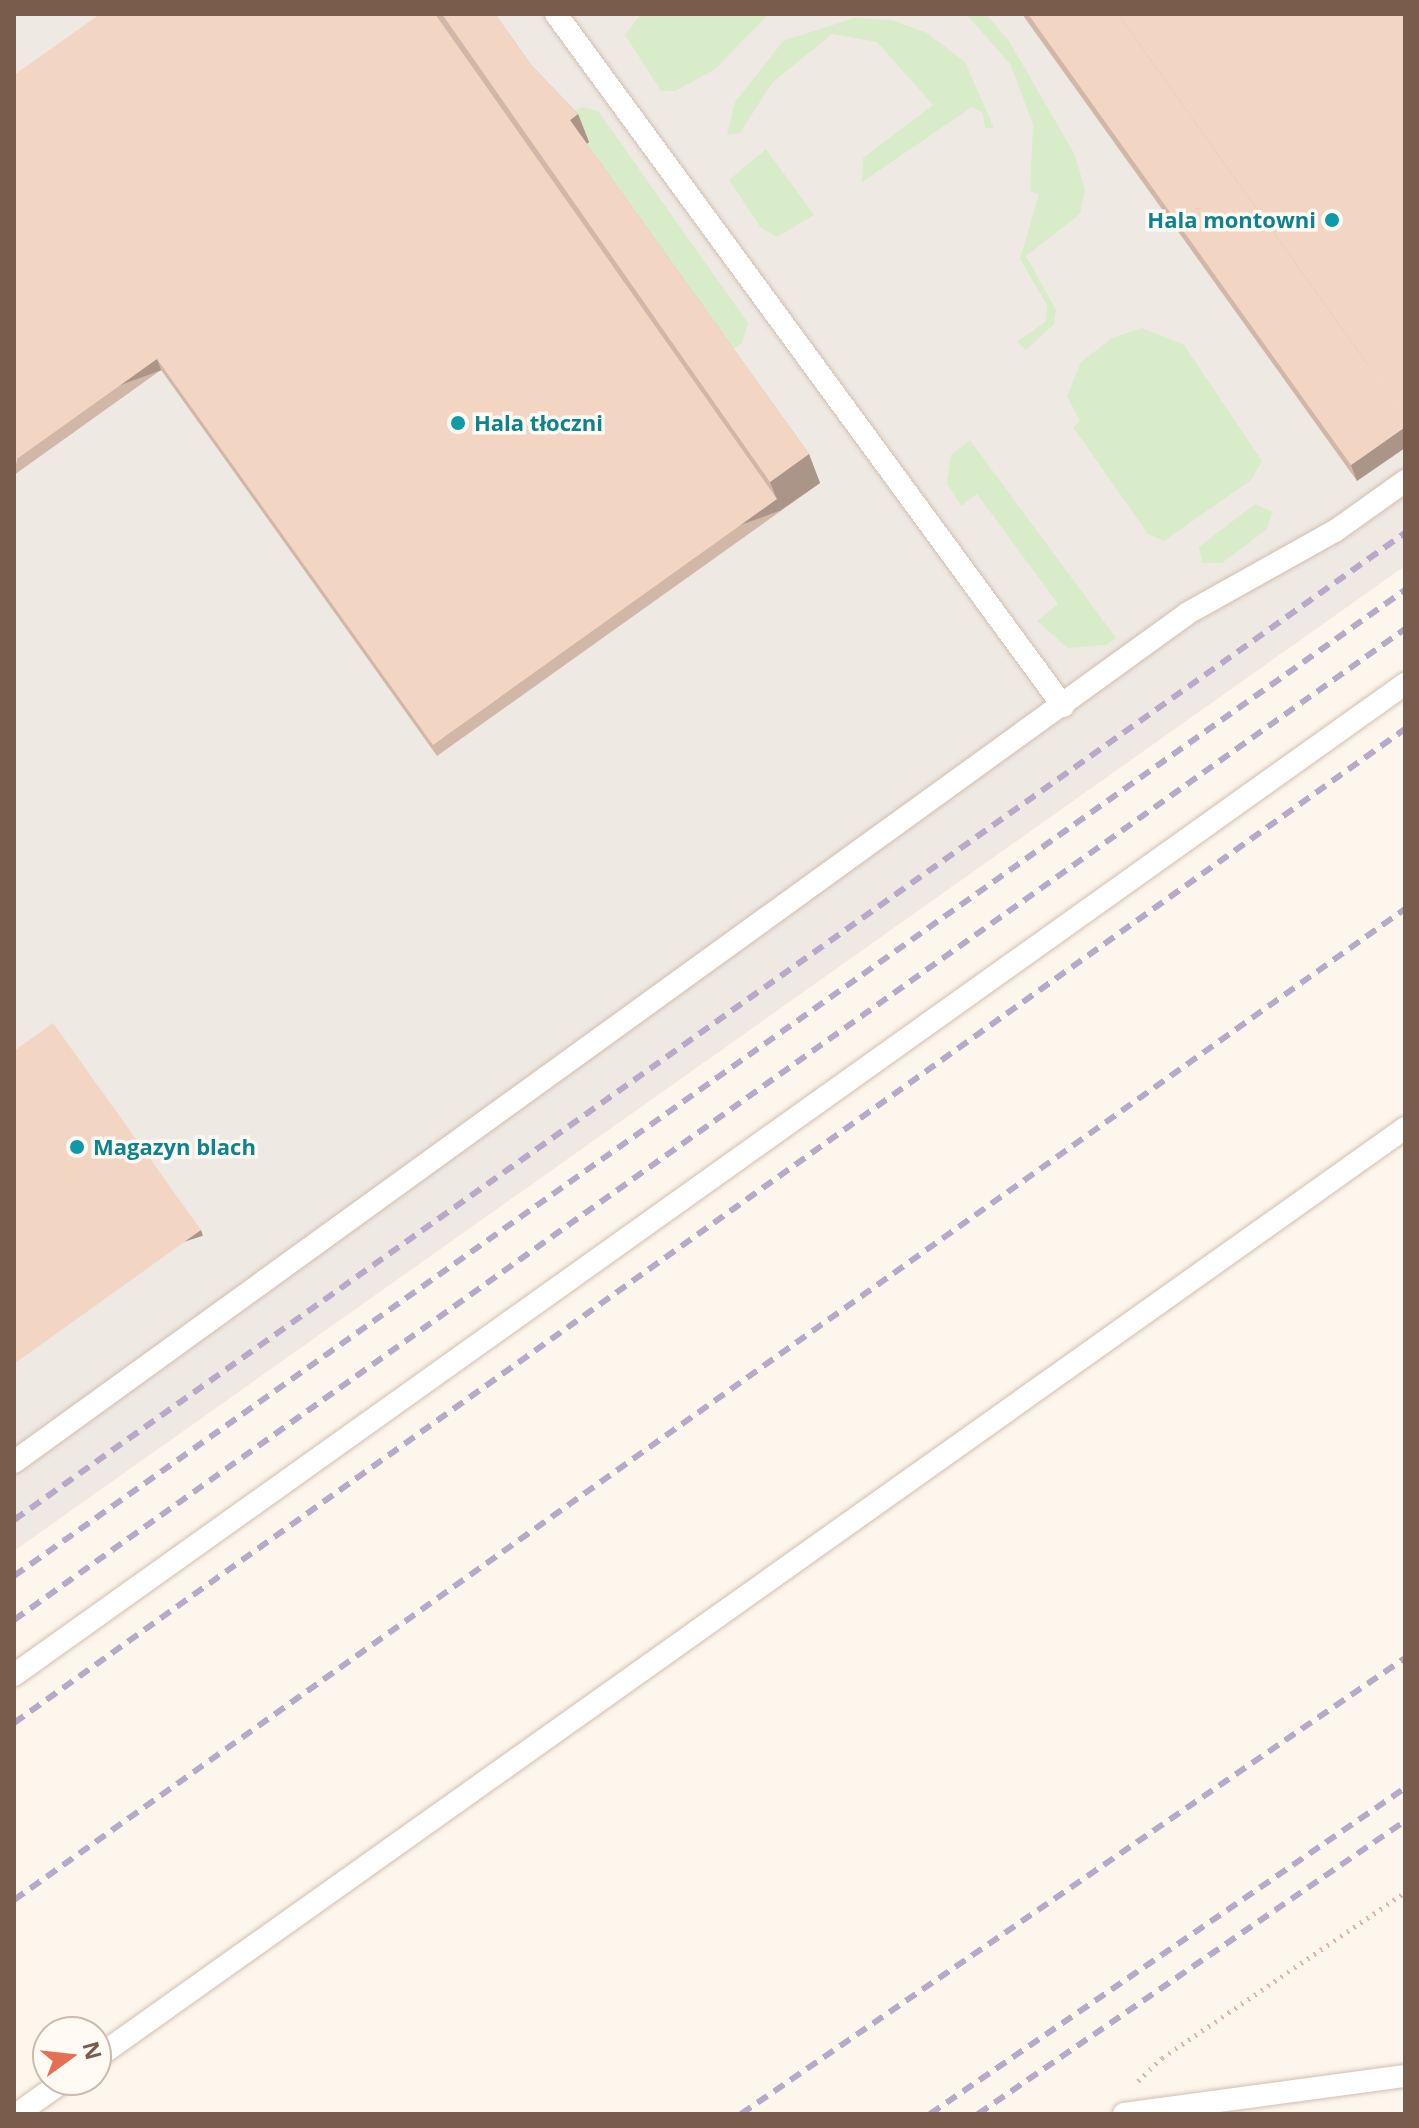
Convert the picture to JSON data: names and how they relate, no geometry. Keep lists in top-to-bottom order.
{
  "places": ["Hala montowni", "Hala tłoczni", "Magazyn blach"],
  "north": "right"
}
